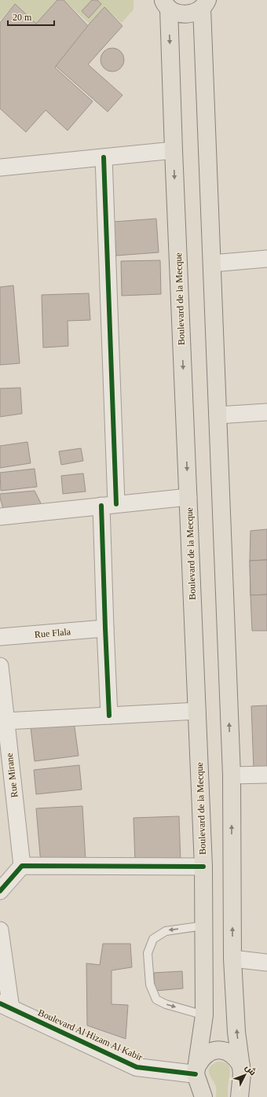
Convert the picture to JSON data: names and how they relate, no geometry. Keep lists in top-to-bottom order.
{
  "streets": {
    "main road": ["Boulevard de la Mecque"],
    "street": ["Rue Flala", "Rue Mirane", "Boulevard Al Hizam Al Kabir"]
  },
  "crossings": [
    ["Boulevard de la Mecque", "Boulevard Al Hizam Al Kabir"]
  ],
  "scale_bar": "20 m",
  "north": "top right"
}
